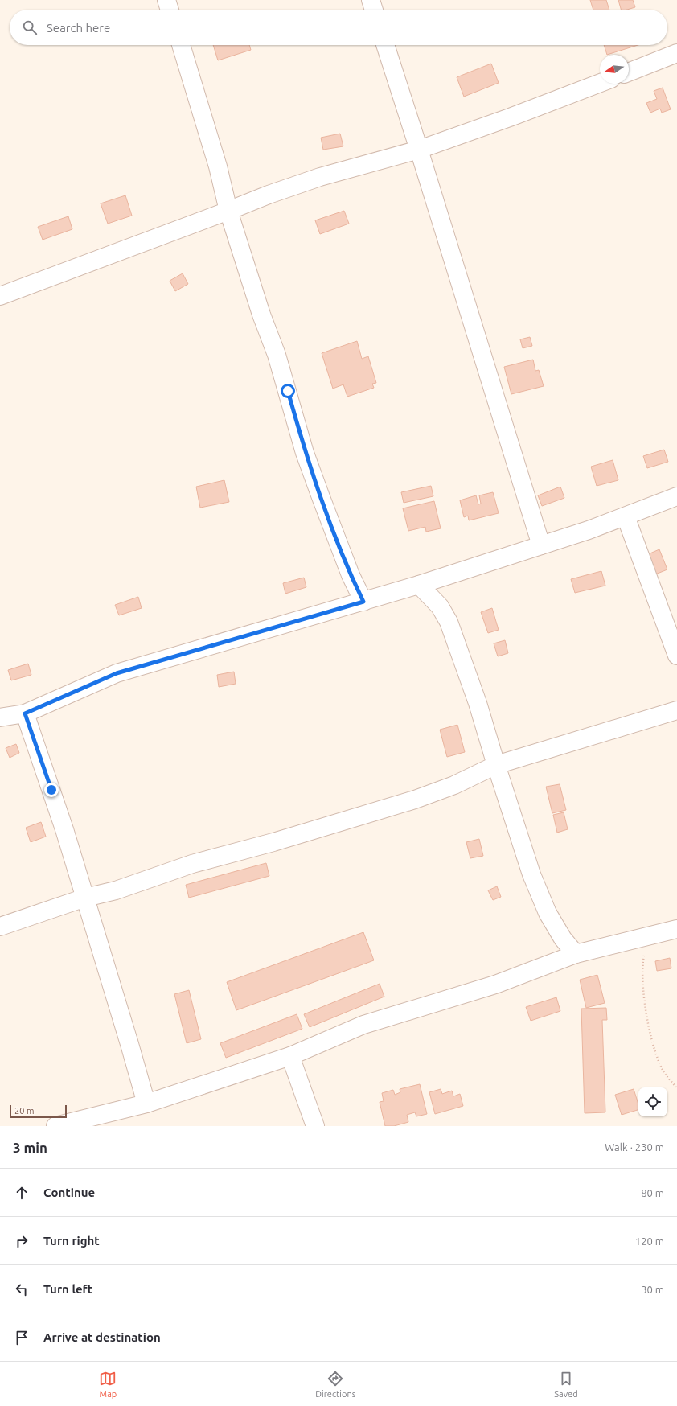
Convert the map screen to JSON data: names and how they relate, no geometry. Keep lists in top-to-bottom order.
{
  "scale_bar": "20 m",
  "north": "left",
  "page": {
    "search": "Search here",
    "scale": "20 m",
    "heading": ["3 min", "Walk · 230 m"],
    "list": [
      ["Continue", "80 m"],
      ["Turn right", "120 m"],
      ["Turn left", "30 m"],
      "Arrive at destination"
    ],
    "nav": ["Map", "Directions", "Saved"]
  }
}
